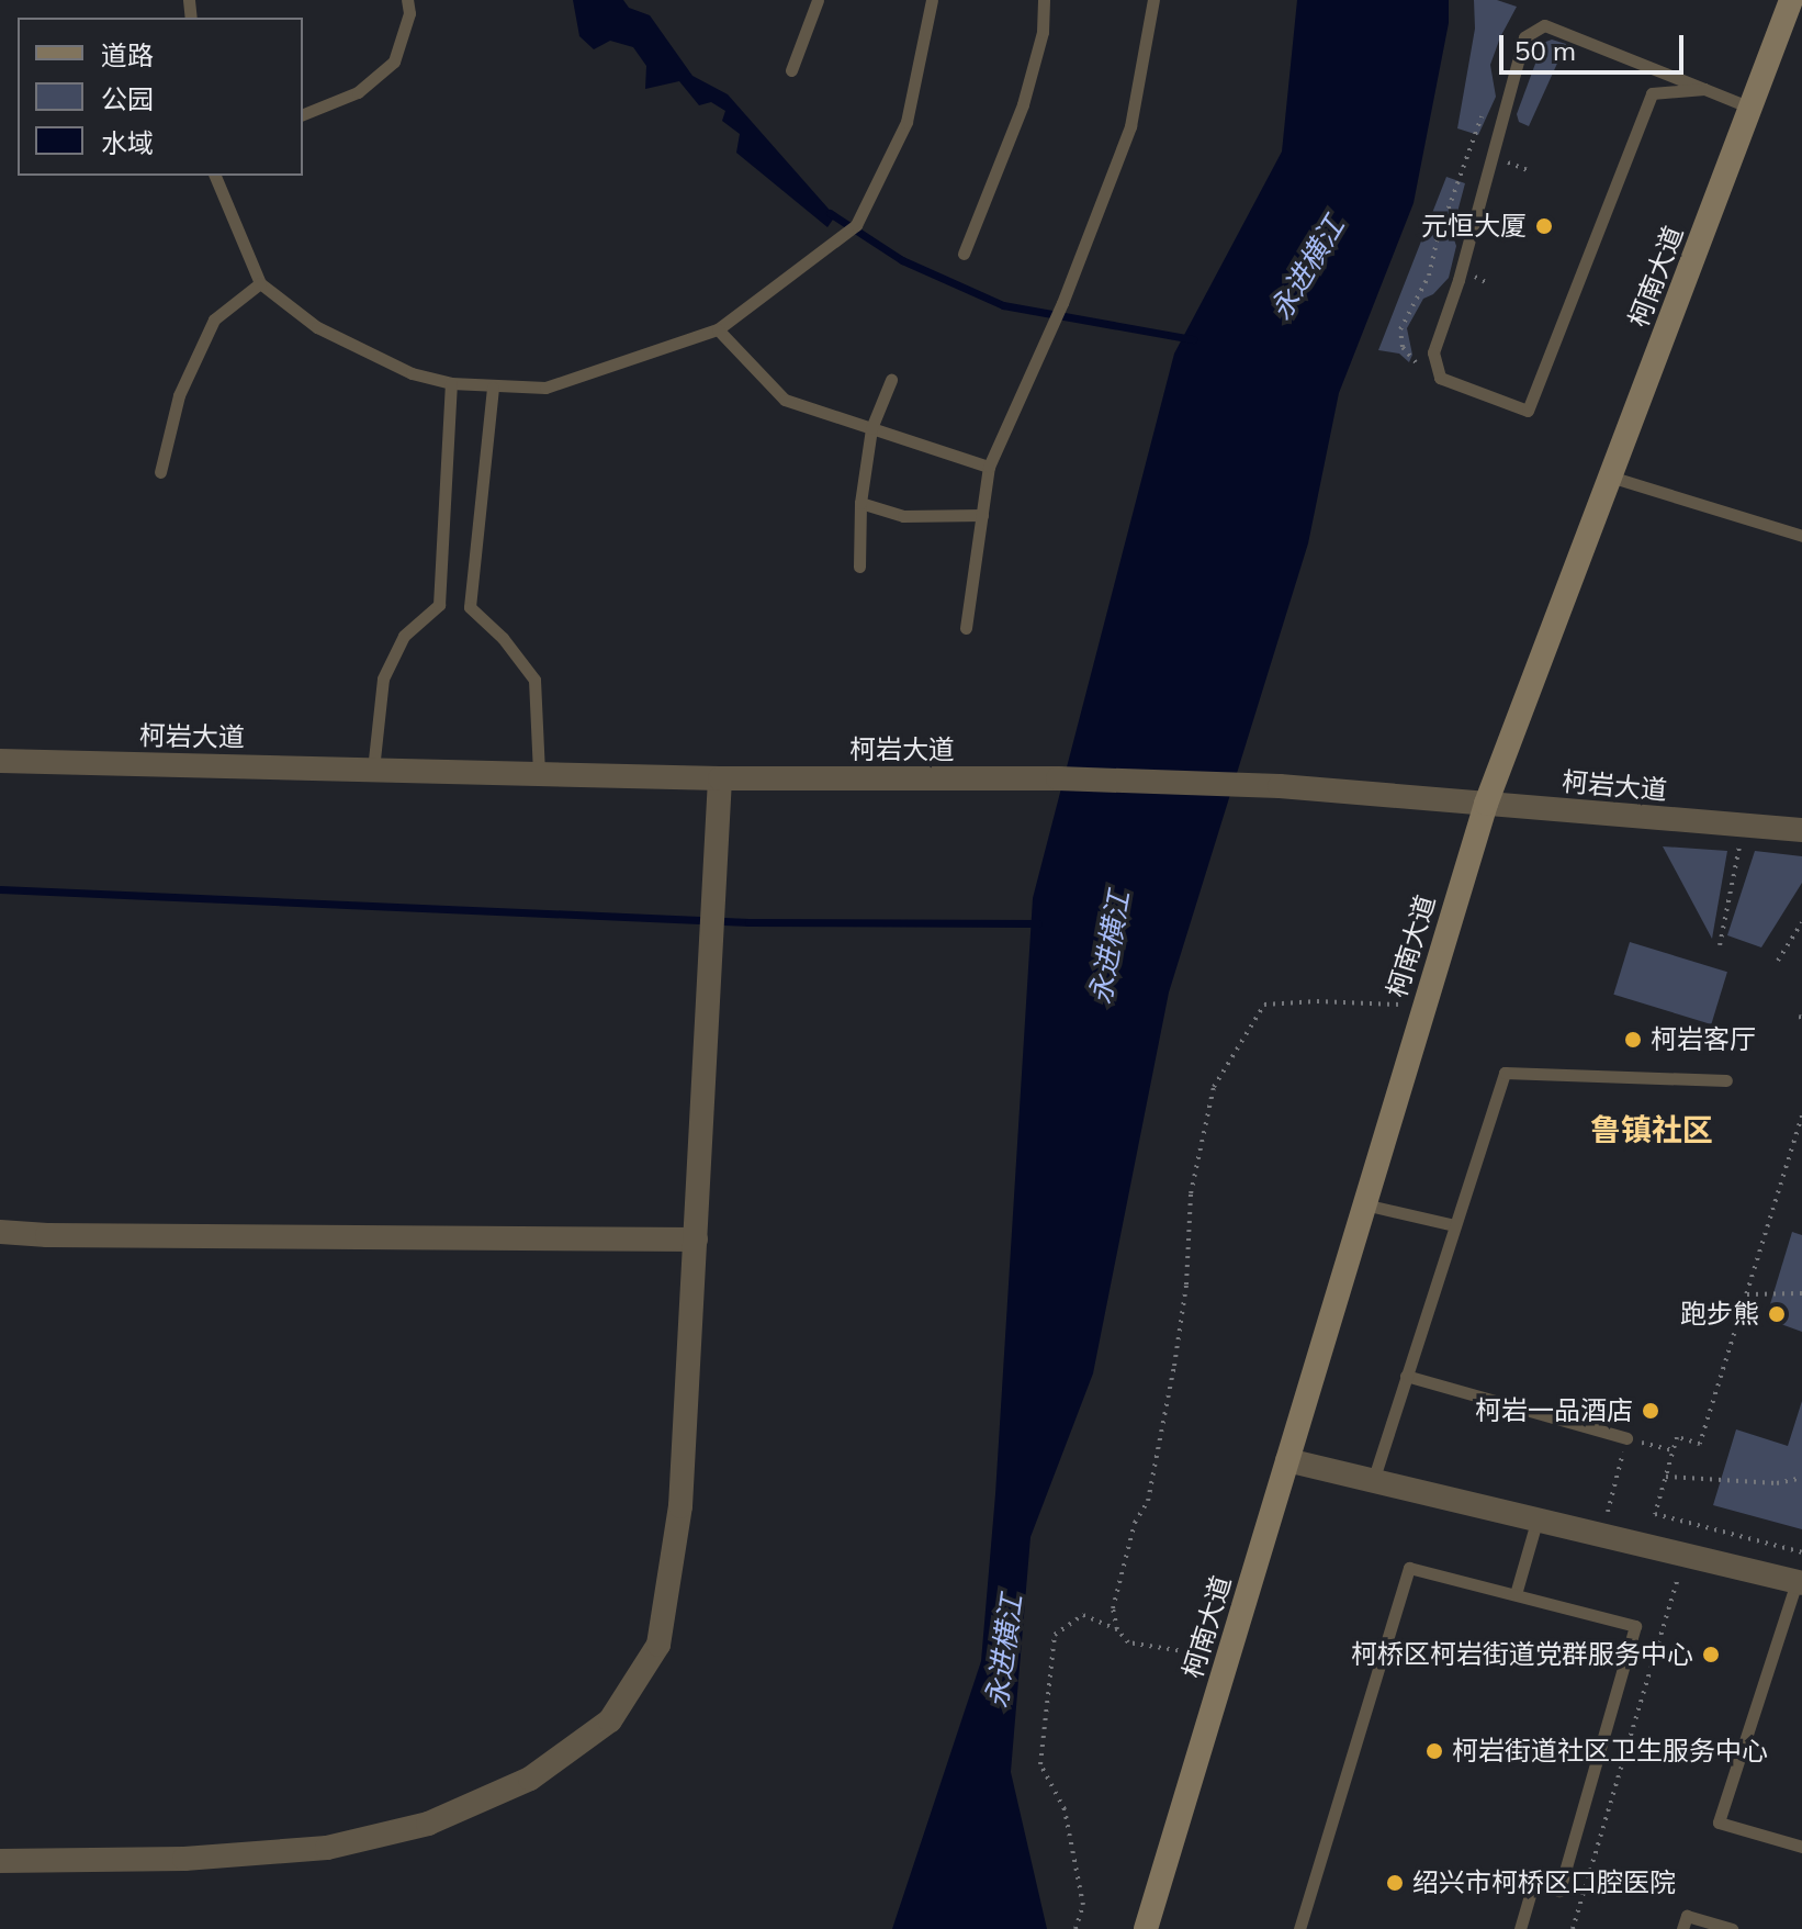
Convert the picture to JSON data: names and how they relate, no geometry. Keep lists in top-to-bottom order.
{
  "streets": {
    "main road": ["柯南大道"],
    "street": ["柯岩大道"]
  },
  "crossings": [
    ["柯南大道", "柯岩大道"]
  ],
  "districts": ["鲁镇社区"],
  "water": ["永进横江"],
  "places": [
    "元恒大厦",
    "柯岩客厅",
    "跑步熊",
    "柯岩一品酒店",
    "柯桥区柯岩街道党群服务中心",
    "柯岩街道社区卫生服务中心",
    "绍兴市柯桥区口腔医院"
  ],
  "legend": ["道路", "公园", "水域"],
  "scale_bar": "50 m"
}
